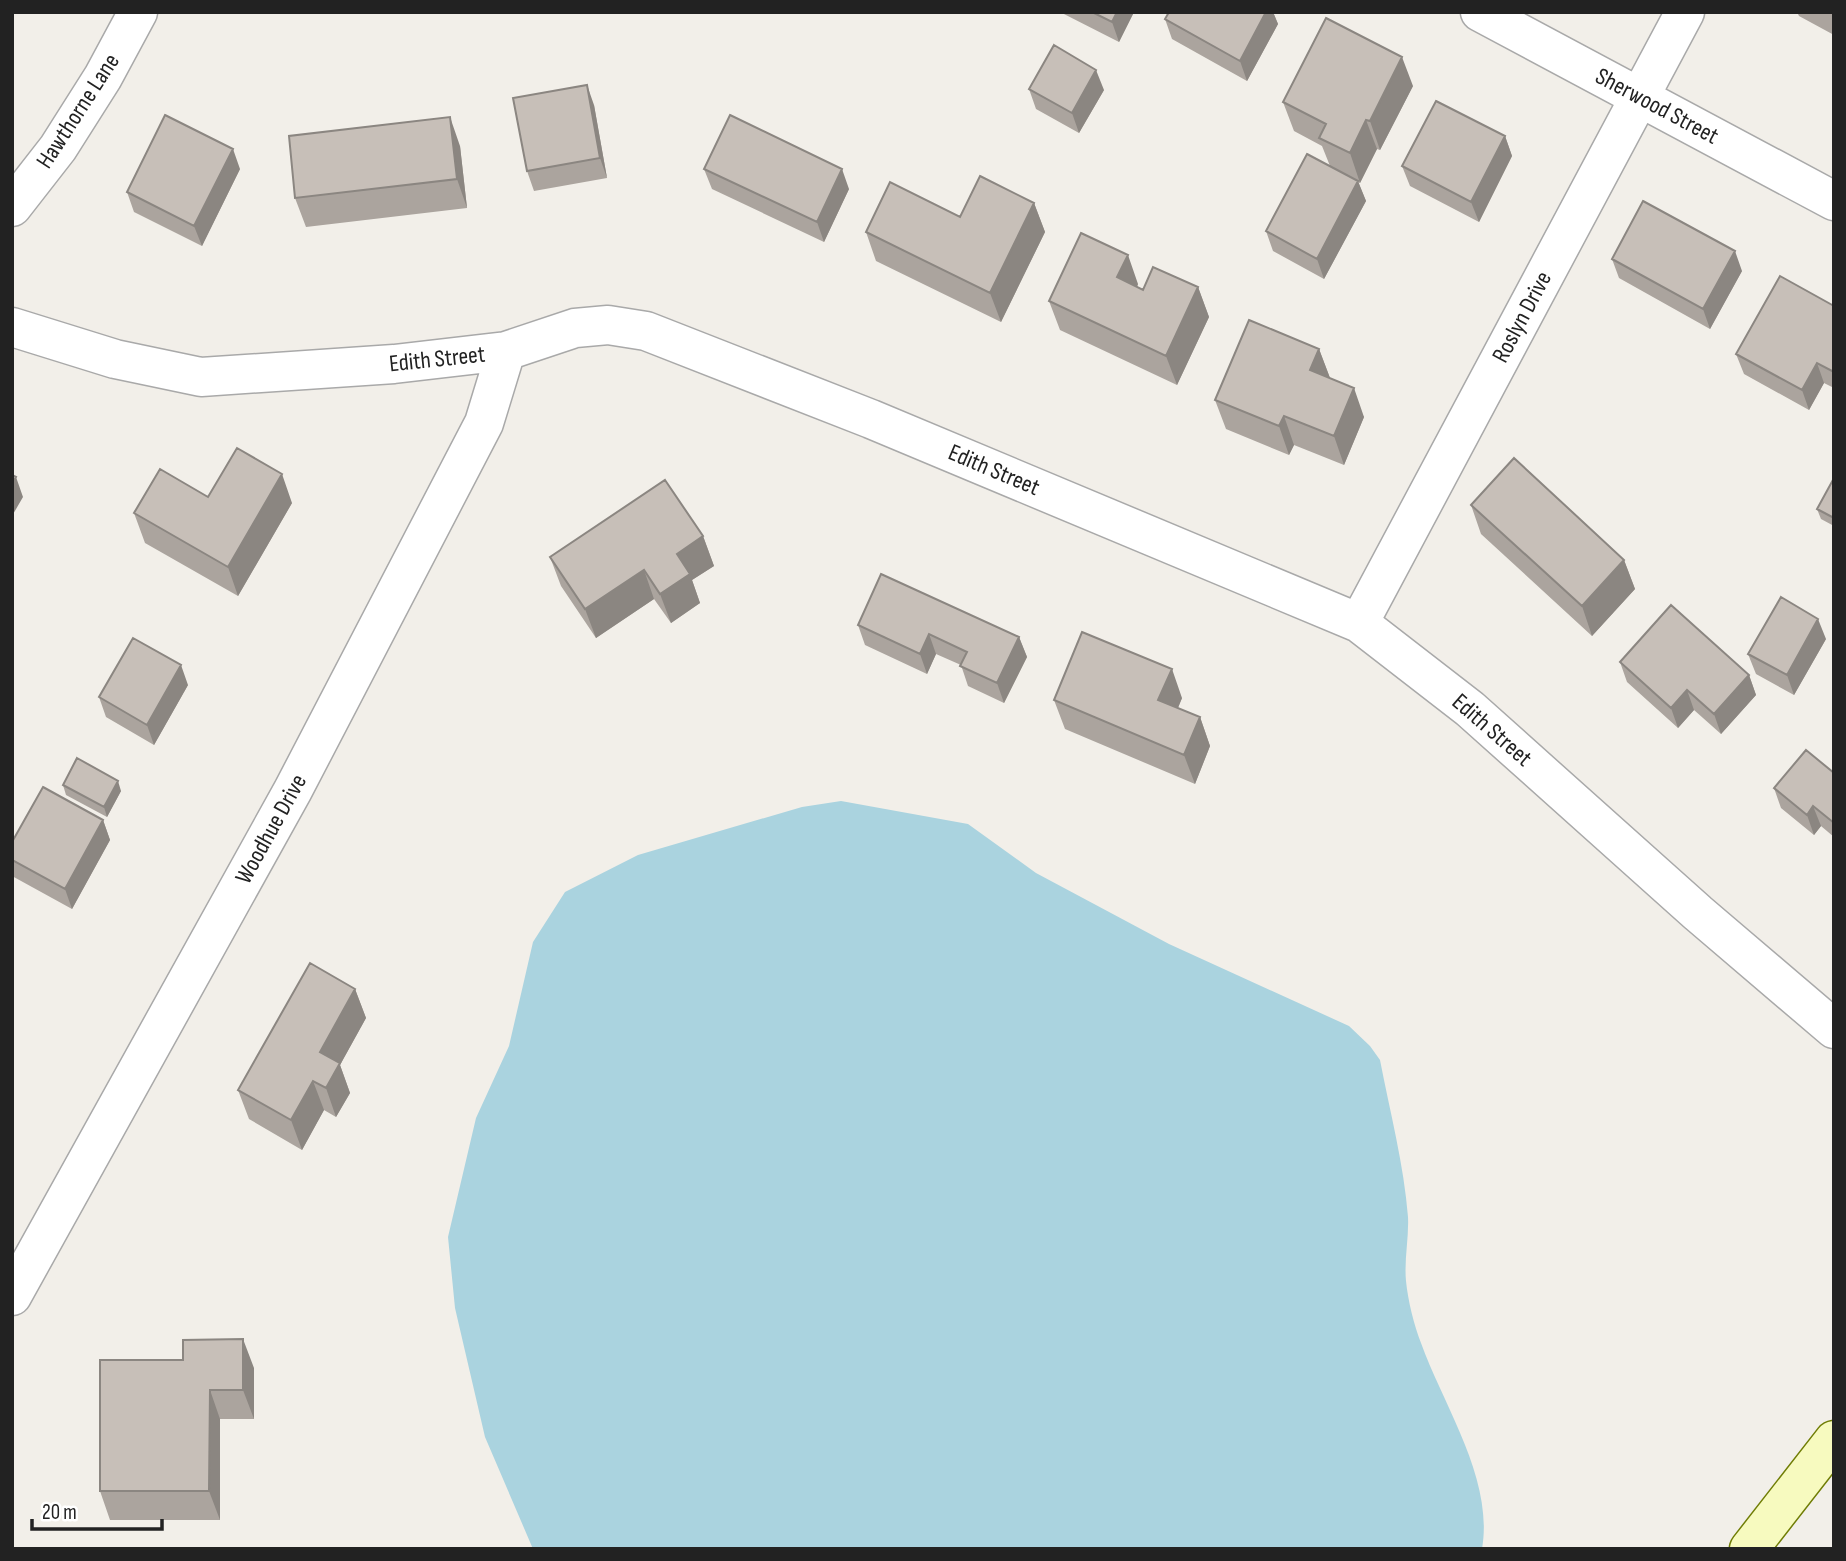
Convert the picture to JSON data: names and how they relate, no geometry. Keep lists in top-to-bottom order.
{
  "streets": {
    "street": [
      "Sherwood Street",
      "Hawthorne Lane",
      "Roslyn Drive",
      "Edith Street",
      "Woodhue Drive"
    ]
  },
  "crossings": [
    ["Sherwood Street", "Roslyn Drive"],
    ["Roslyn Drive", "Edith Street"],
    ["Edith Street", "Woodhue Drive"]
  ],
  "scale_bar": "20 m"
}
